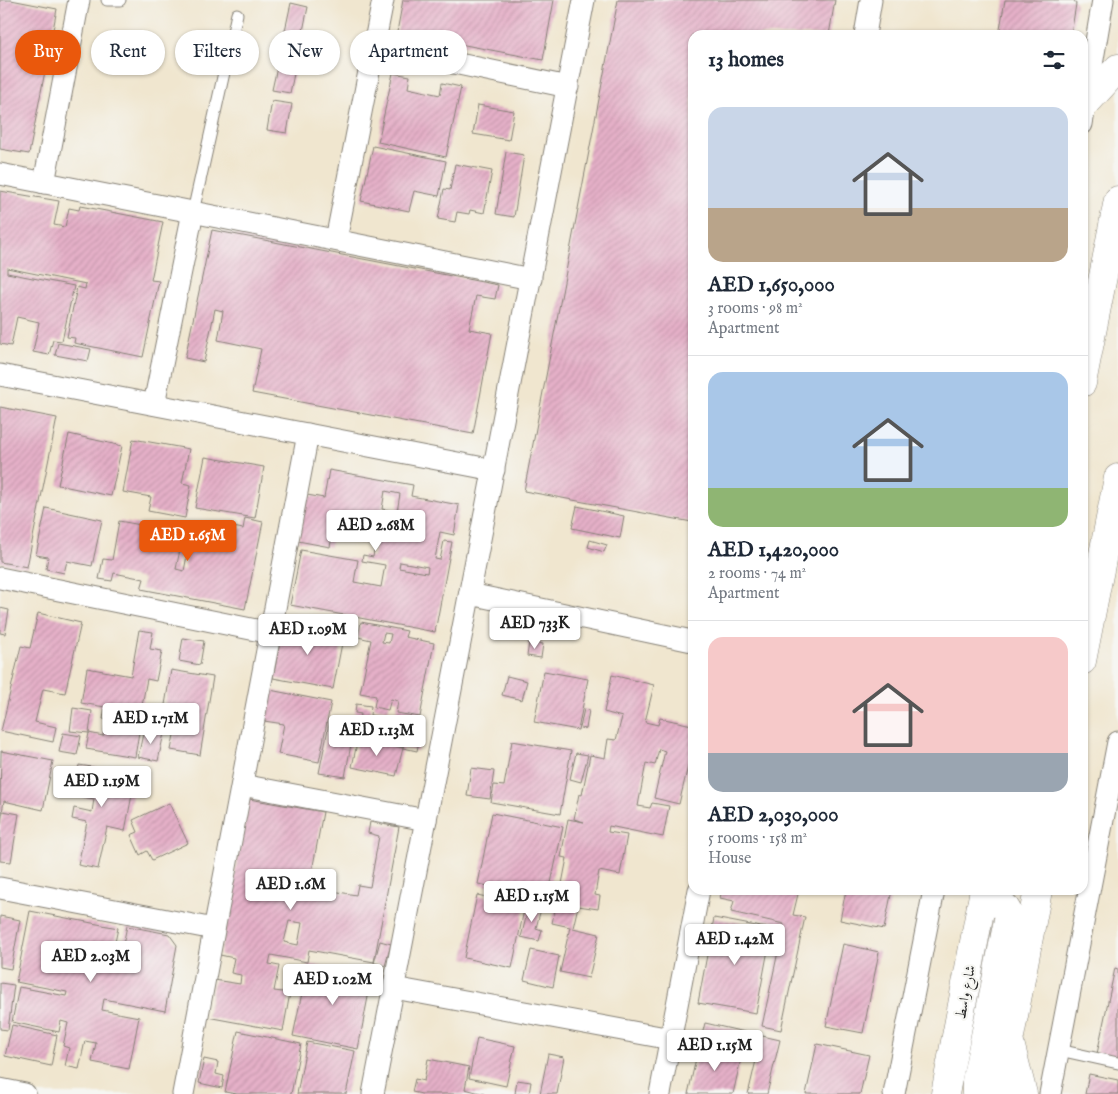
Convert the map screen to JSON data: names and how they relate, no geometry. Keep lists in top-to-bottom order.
{
  "streets": {
    "main road": ["شارع واسط"]
  },
  "page": {
    "chip": [
      "Buy",
      "Rent",
      "Filters",
      "New",
      "Apartment"
    ],
    "heading": "13 homes",
    "list": [
      {
        "name": "AED 1,650,000",
        "note": "3 rooms · 98 m² · Apartment"
      },
      {
        "name": "AED 1,420,000",
        "note": "2 rooms · 74 m² · Apartment"
      },
      {
        "name": "AED 2,030,000",
        "note": "5 rooms · 158 m² · House"
      }
    ],
    "price": [
      "AED 2.68M",
      "AED 1.65M",
      "AED 733K",
      "AED 1.09M",
      "AED 1.71M",
      "AED 1.13M",
      "AED 1.19M",
      "AED 1.6M",
      "AED 1.15M",
      "AED 1.42M",
      "AED 2.03M",
      "AED 1.02M",
      "AED 1.15M"
    ]
  }
}
